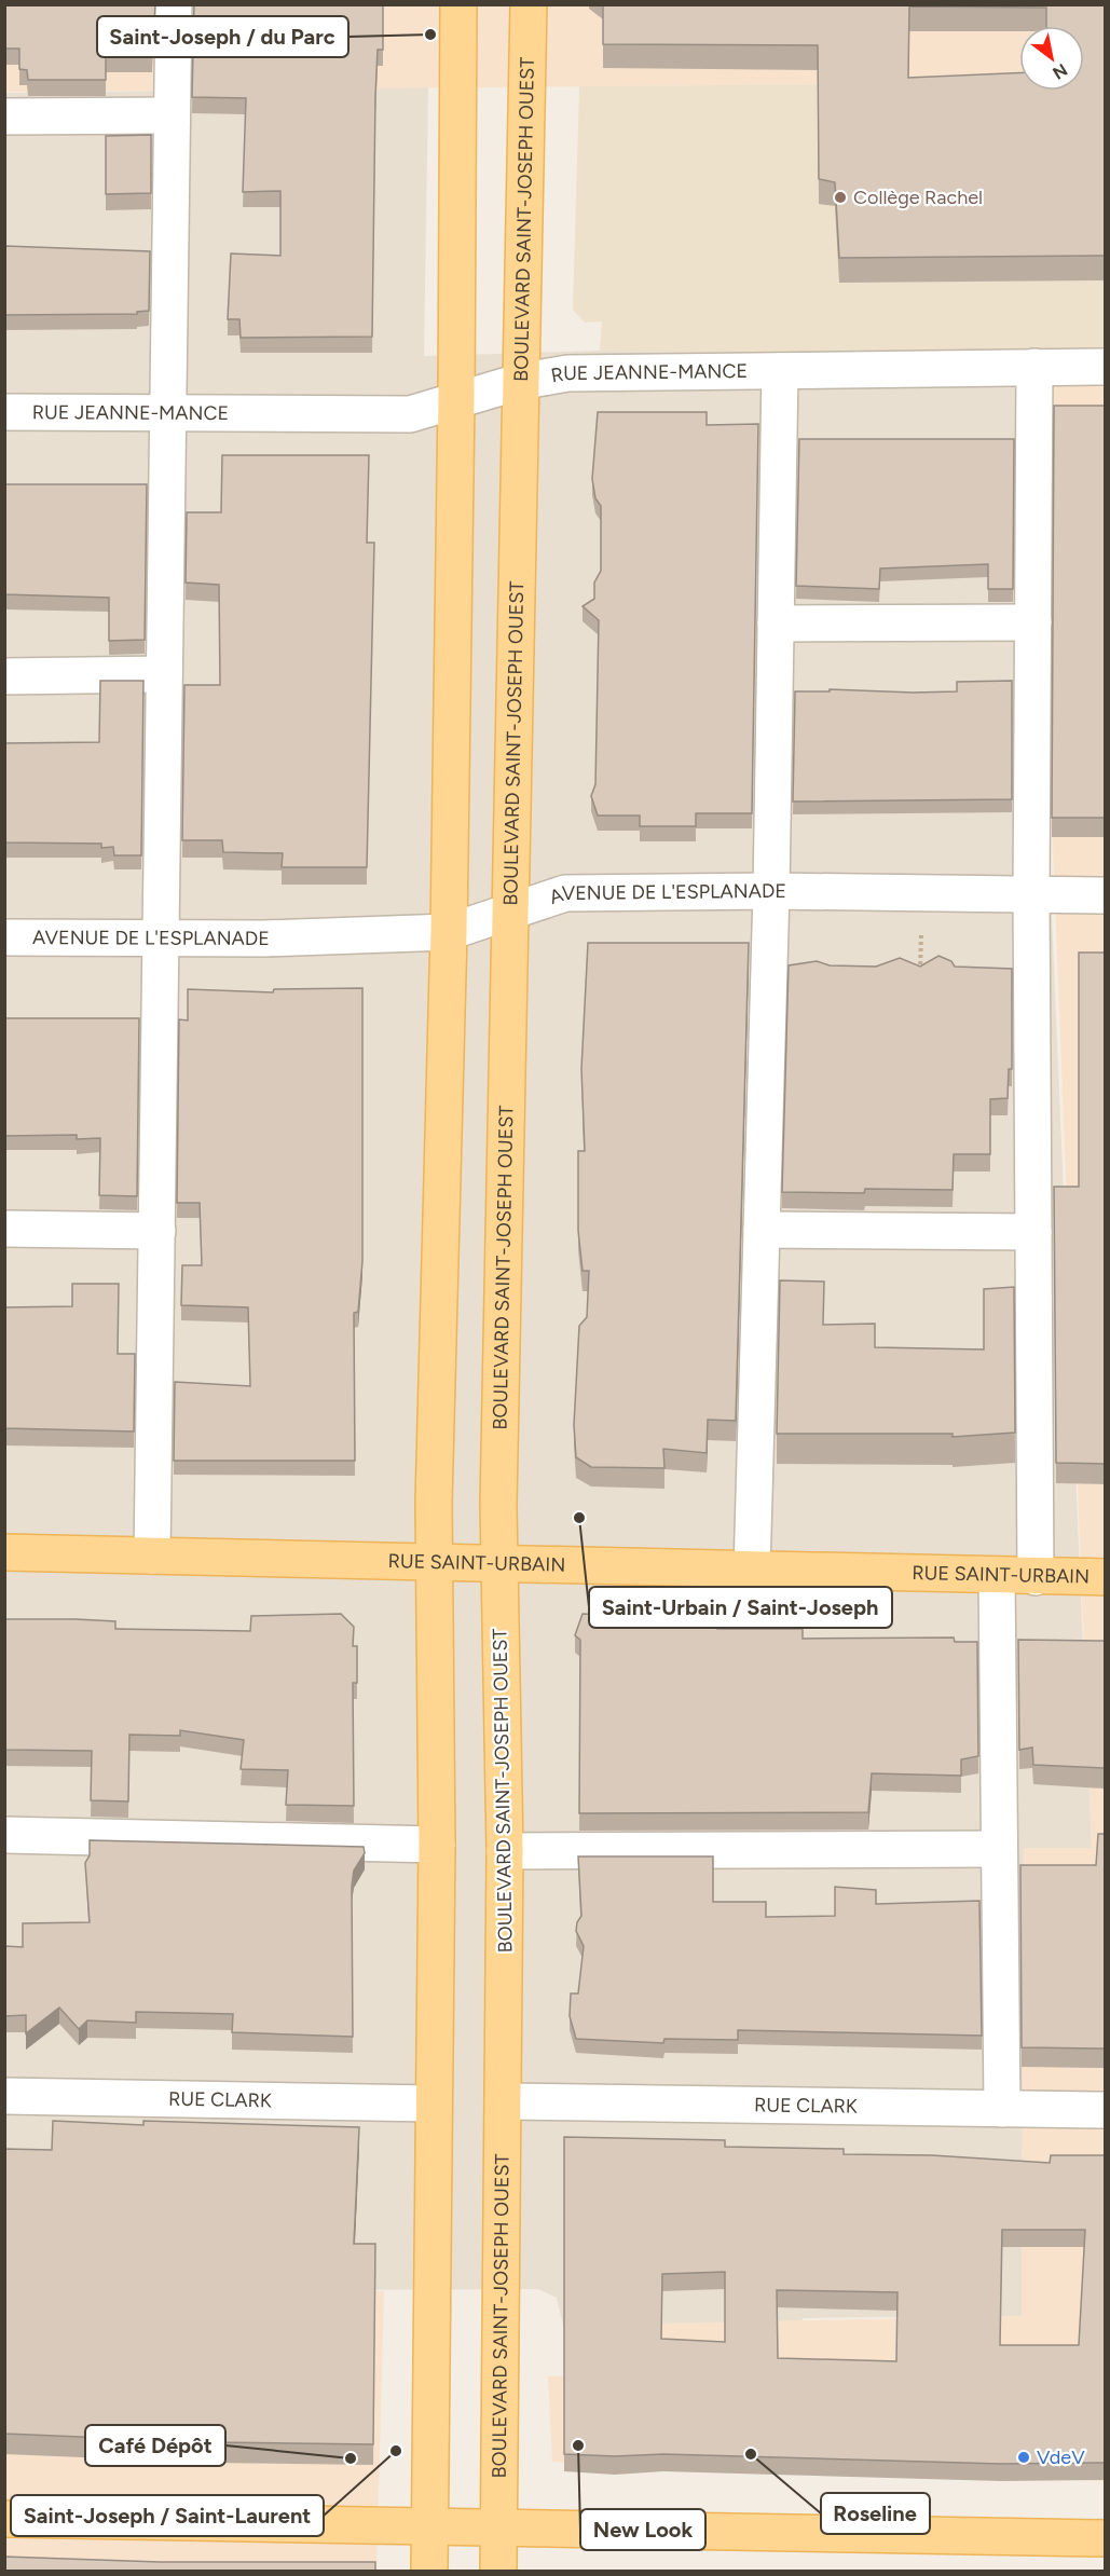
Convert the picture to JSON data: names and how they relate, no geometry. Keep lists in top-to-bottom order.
{
  "streets": {
    "main road": ["BOULEVARD SAINT-JOSEPH OUEST", "RUE SAINT-URBAIN"],
    "street": ["RUE JEANNE-MANCE", "AVENUE DE L'ESPLANADE", "RUE CLARK"]
  },
  "crossings": [
    ["BOULEVARD SAINT-JOSEPH OUEST", "RUE JEANNE-MANCE"],
    ["BOULEVARD SAINT-JOSEPH OUEST", "AVENUE DE L'ESPLANADE"],
    ["BOULEVARD SAINT-JOSEPH OUEST", "RUE SAINT-URBAIN"],
    ["BOULEVARD SAINT-JOSEPH OUEST", "RUE CLARK"]
  ],
  "places": [
    "Saint-Joseph / du Parc",
    "Collège Rachel",
    "Saint-Urbain / Saint-Joseph",
    "New Look",
    "Saint-Joseph / Saint-Laurent",
    "Roseline",
    "VdeV",
    "Café Dépôt"
  ],
  "north": "bottom right"
}
